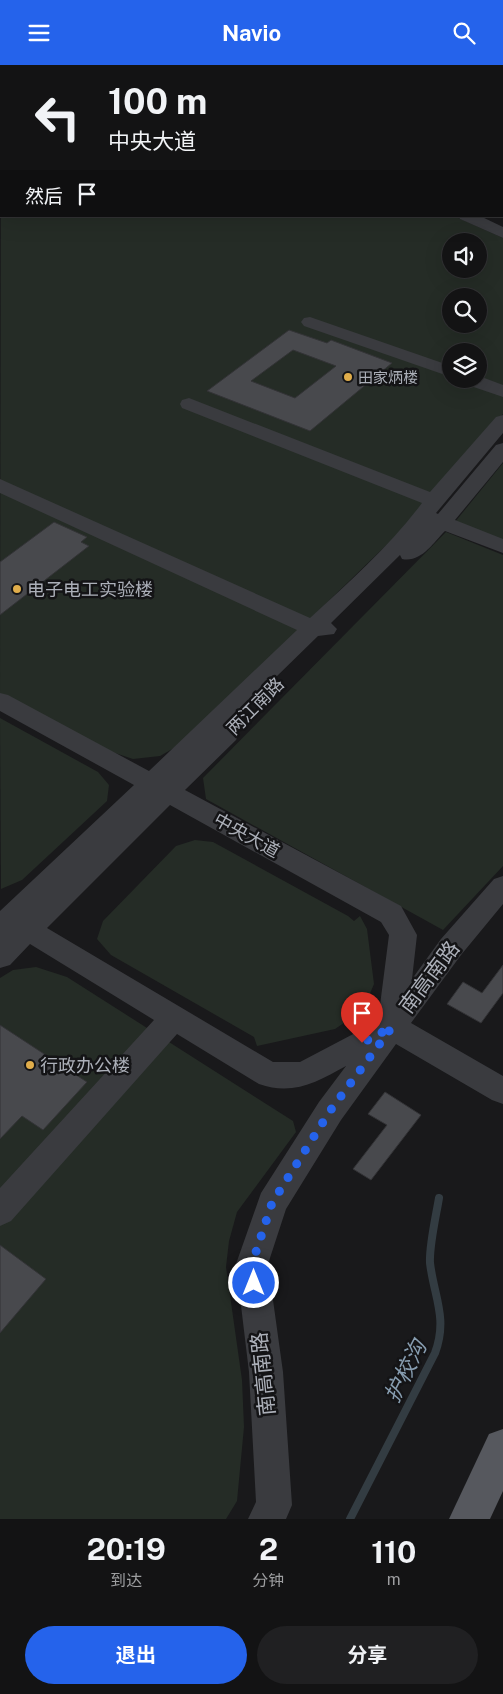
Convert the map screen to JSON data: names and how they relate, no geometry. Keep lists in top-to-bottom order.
{
  "streets": {
    "street": ["两江南路", "中央大道", "南高南路"]
  },
  "crossings": [
    ["两江南路", "中央大道"],
    ["中央大道", "南高南路"]
  ],
  "water": ["护校沟"],
  "places": ["田家炳楼", "电子电工实验楼", "行政办公楼"],
  "page": {
    "header": "Navio",
    "turn": ["100 m", "中央大道"],
    "then": "然后",
    "eta": [
      "20:19",
      "到达",
      "2",
      "分钟",
      "110",
      "m"
    ],
    "buttons": ["退出", "分享"]
  }
}
